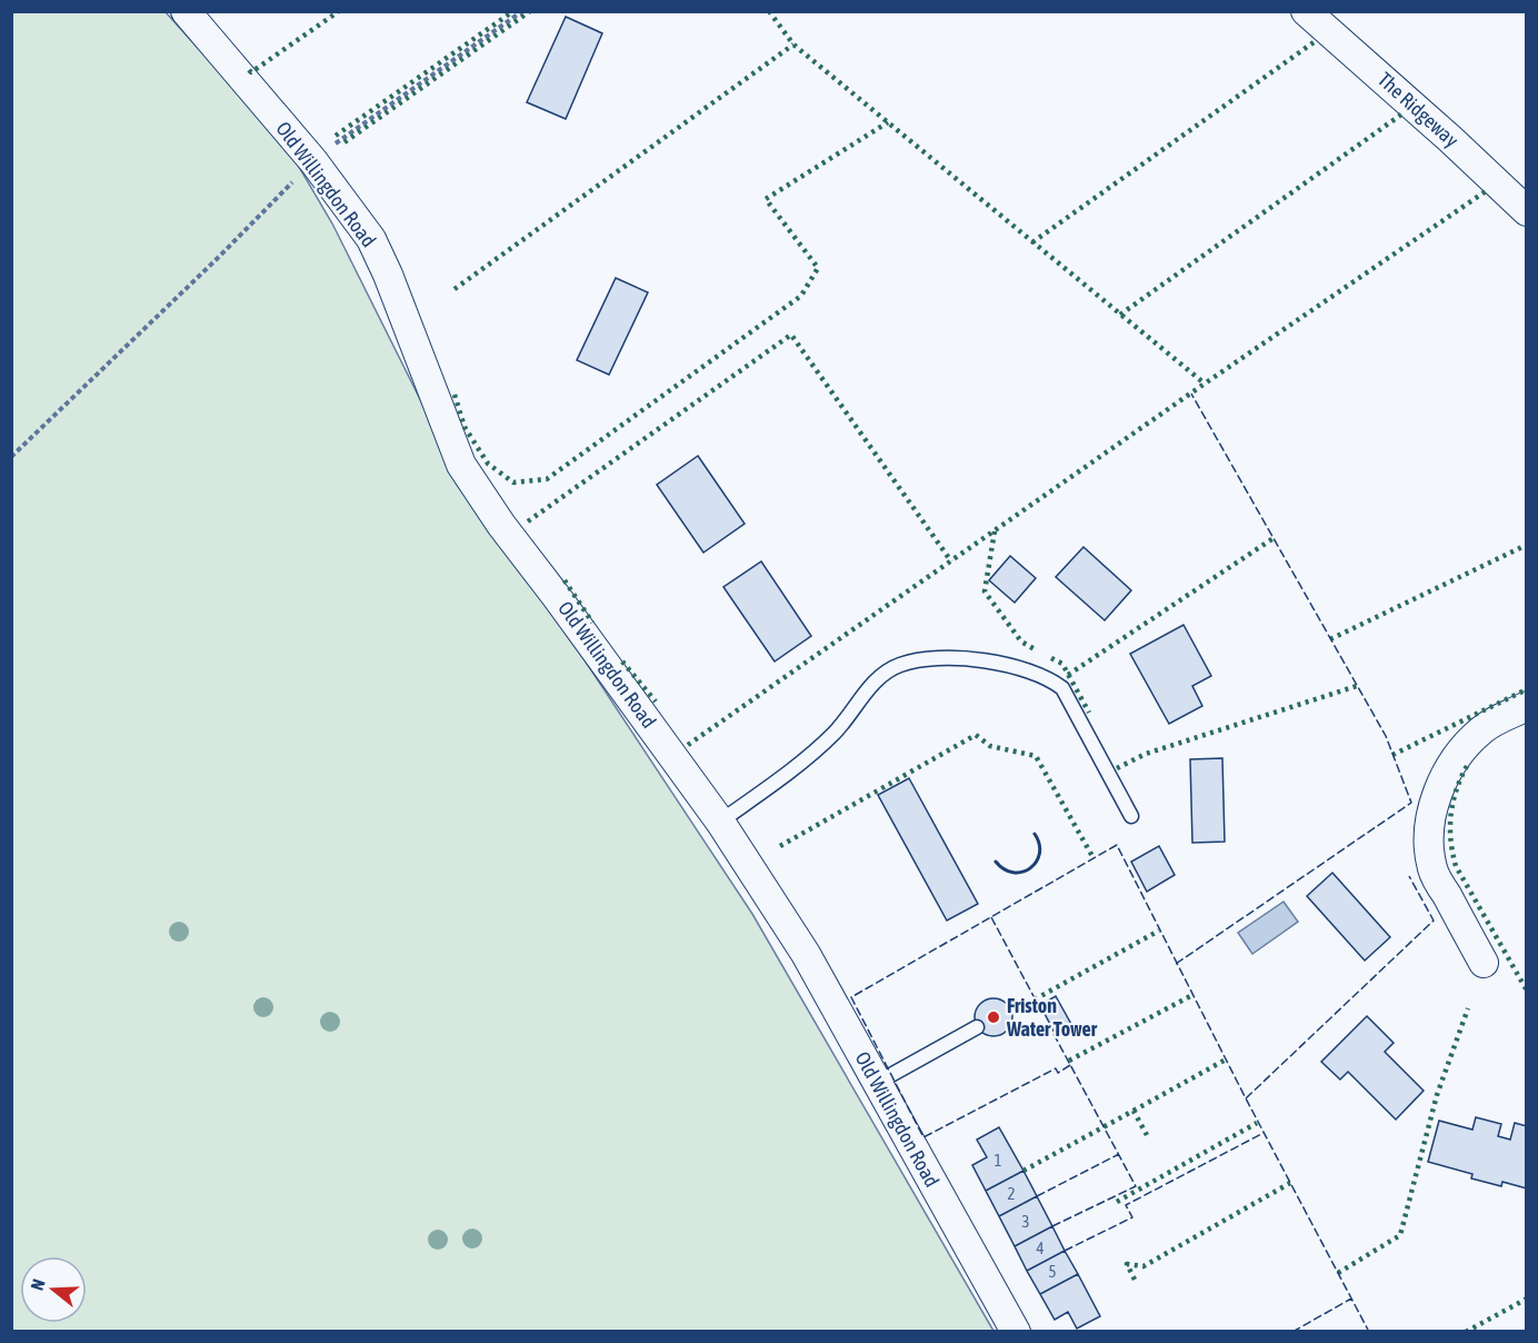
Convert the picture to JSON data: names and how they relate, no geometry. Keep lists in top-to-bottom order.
{
  "streets": {
    "street": ["The Ridgeway", "Old Willingdon Road"]
  },
  "places": ["Friston Water Tower"],
  "house_numbers": [
    "1",
    "2",
    "3",
    "4",
    "5"
  ],
  "north": "left"
}
